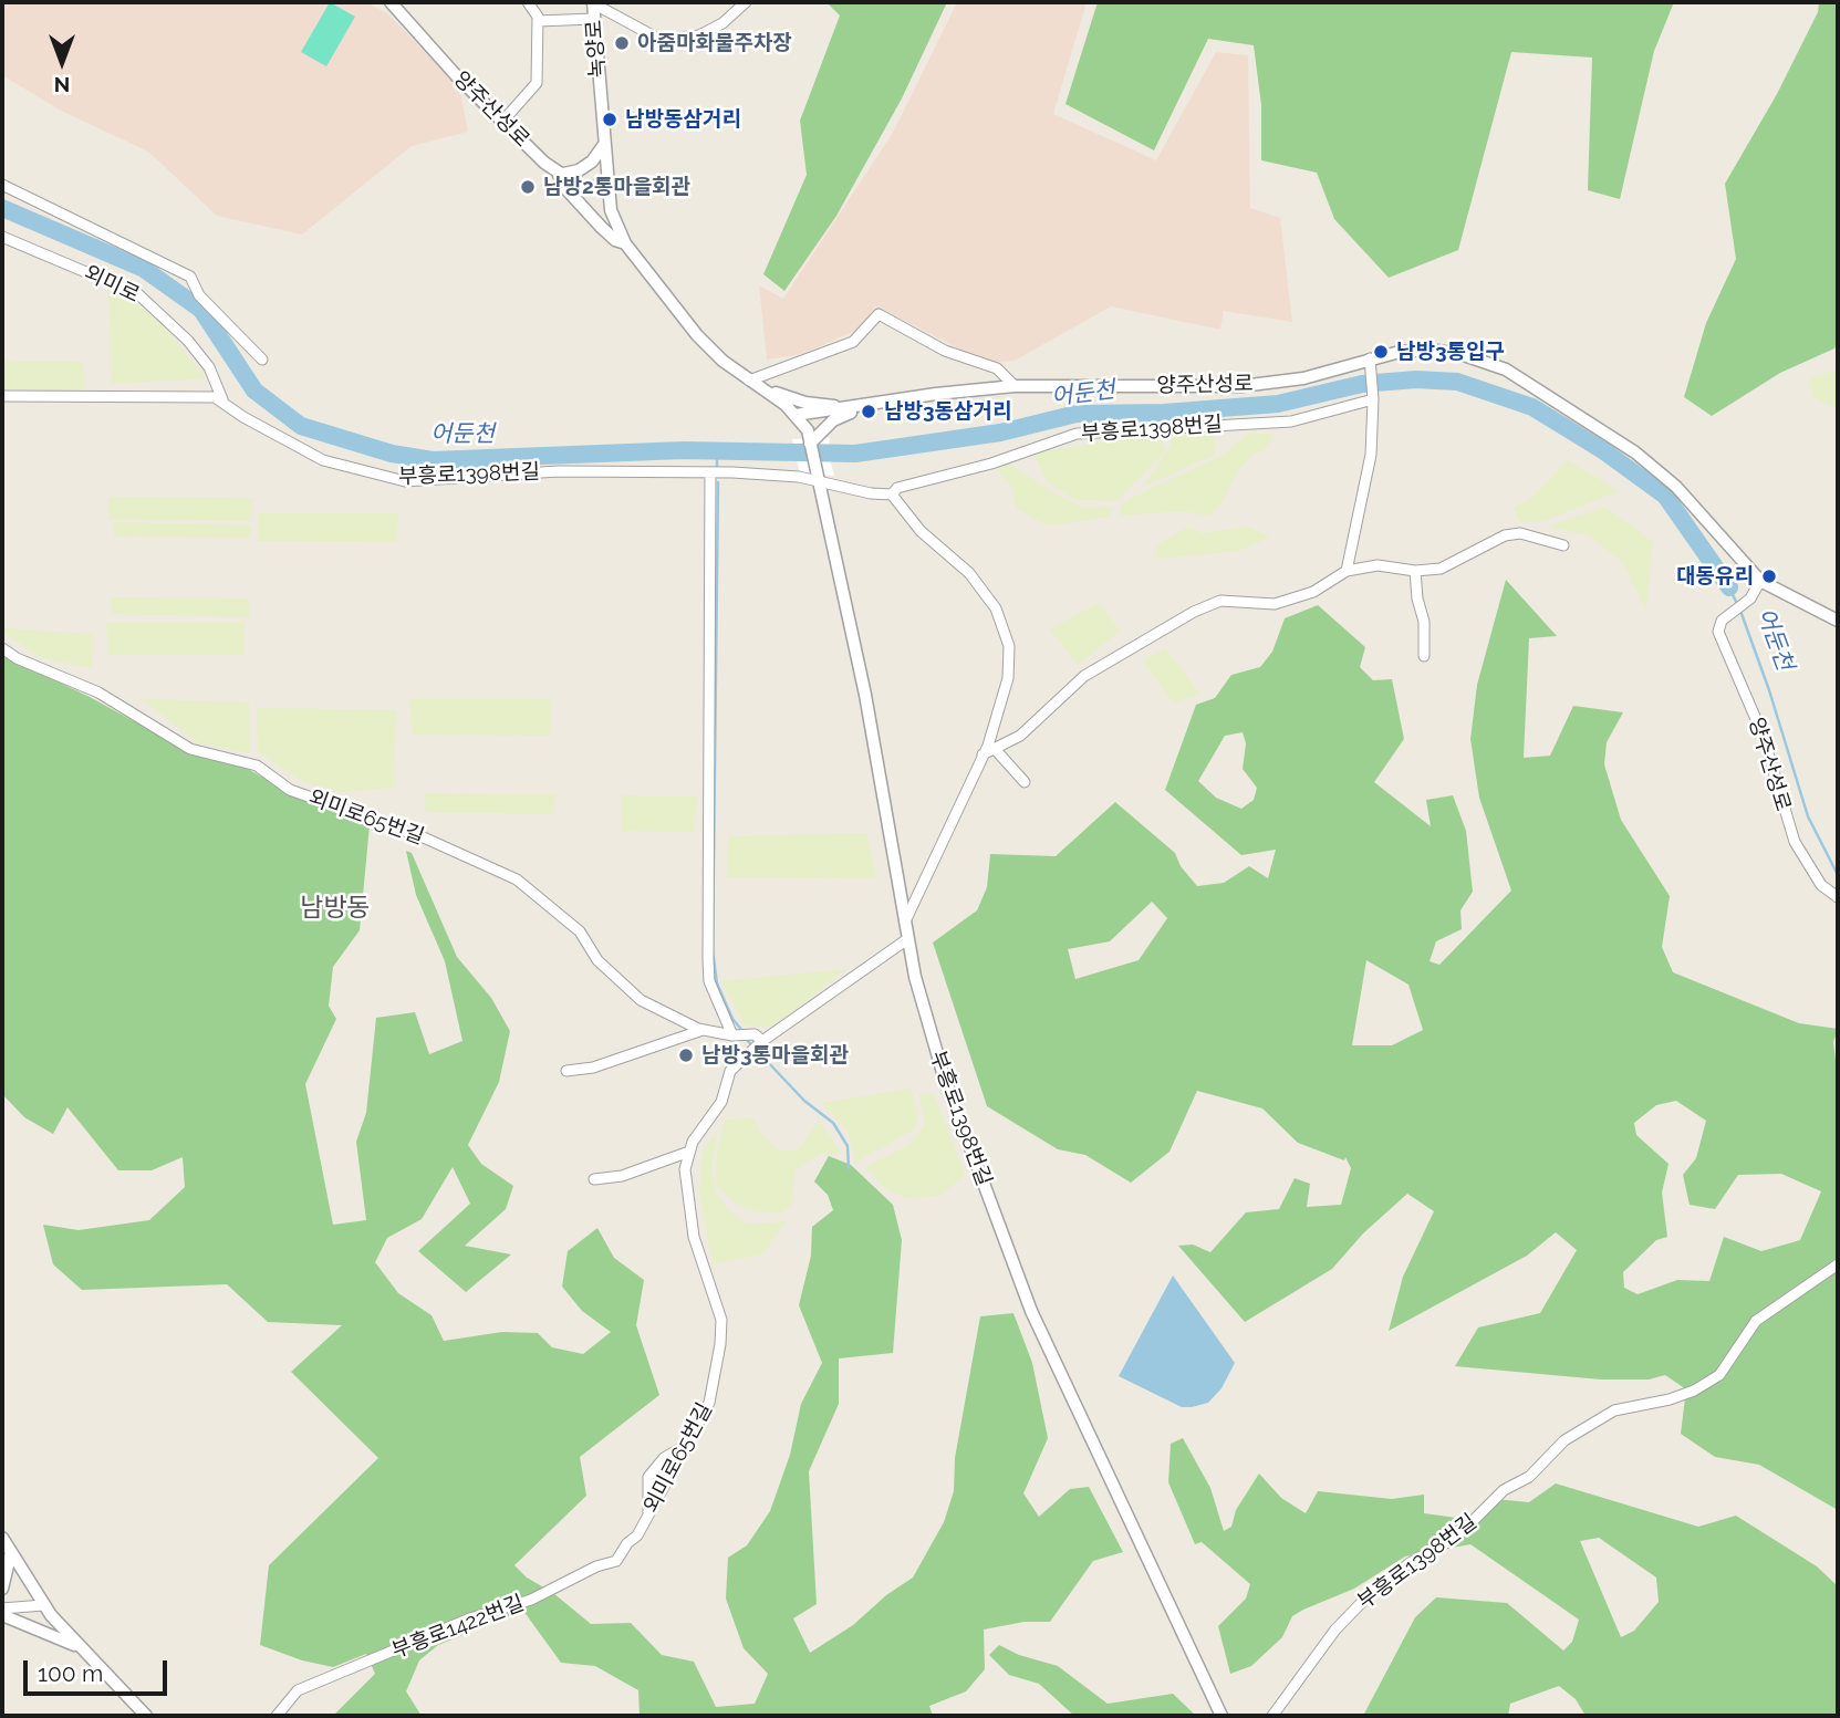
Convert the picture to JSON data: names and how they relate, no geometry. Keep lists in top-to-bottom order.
{
  "streets": {
    "street": [
      "녹양로",
      "양주산성로",
      "외미로",
      "부흥로1398번길",
      "외미로65번길",
      "부흥로1422번길"
    ]
  },
  "crossings": [
    ["녹양로", "양주산성로"],
    ["양주산성로", "부흥로1398번길"],
    ["외미로", "부흥로1398번길"],
    ["부흥로1398번길", "외미로65번길"],
    ["외미로65번길", "부흥로1422번길"]
  ],
  "districts": ["남방동"],
  "water": ["어둔천"],
  "places": [
    "아줌마화물주차장",
    "남방동삼거리",
    "남방2통마을회관",
    "남방3통입구",
    "남방3동삼거리",
    "대동유리",
    "남방3통마을회관"
  ],
  "scale_bar": "100 m",
  "north": "bottom"
}
